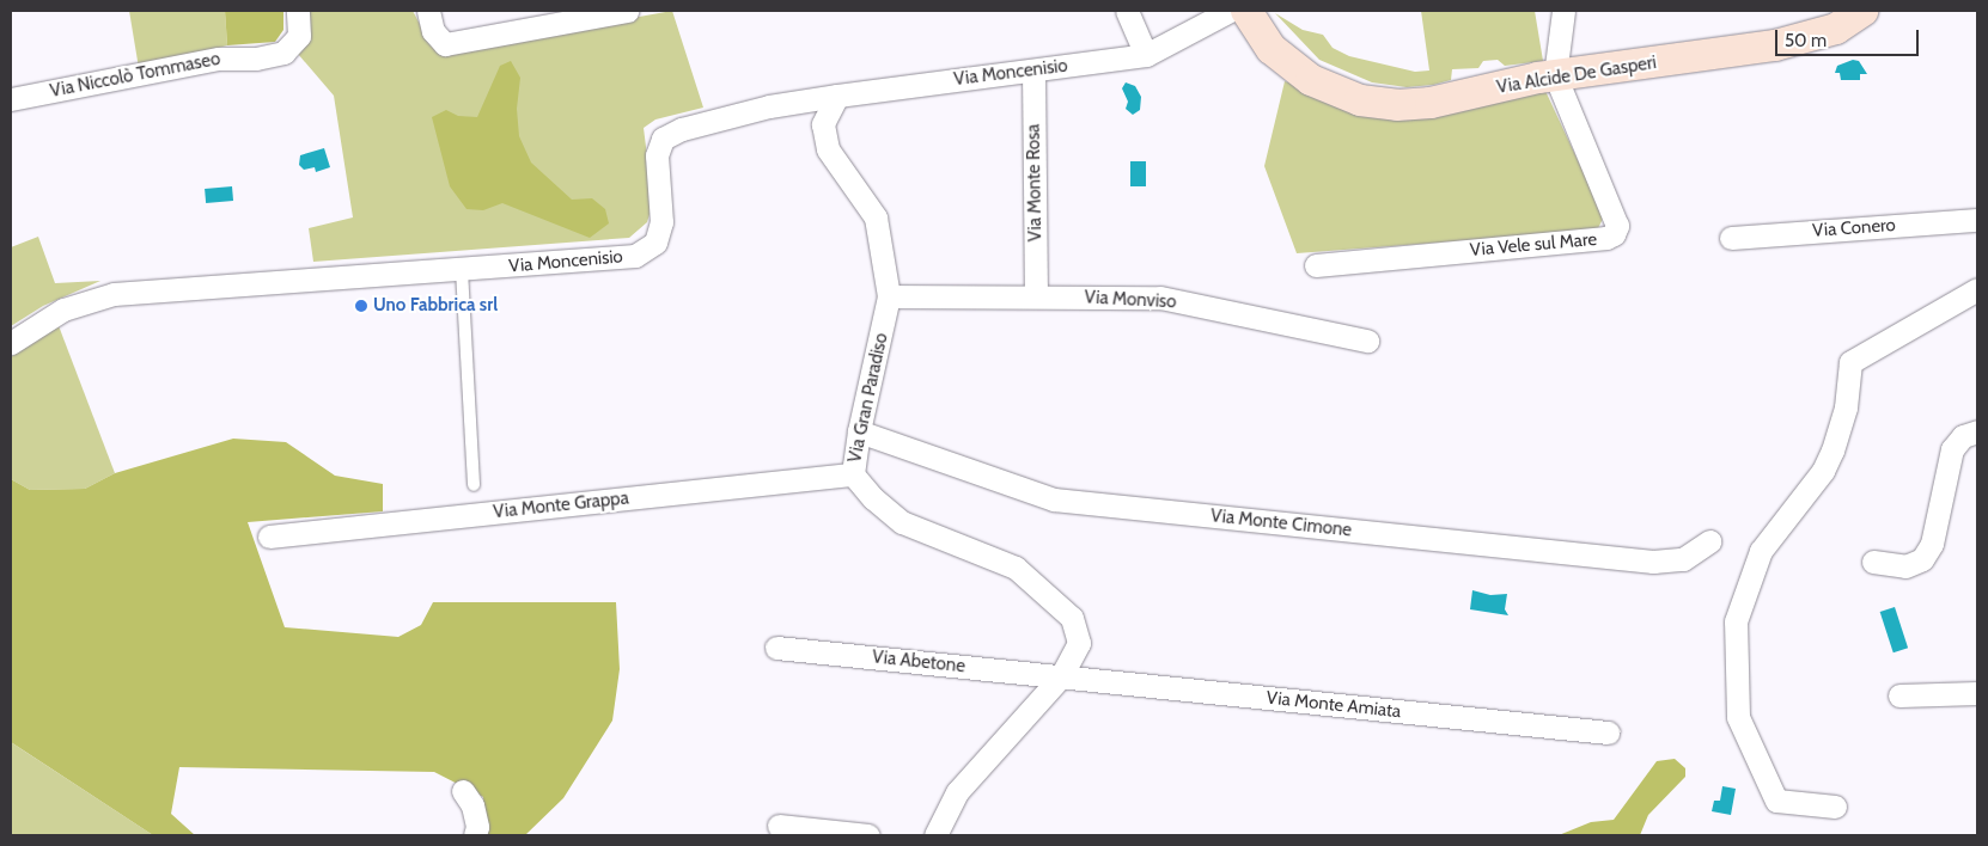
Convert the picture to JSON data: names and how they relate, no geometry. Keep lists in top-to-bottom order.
{
  "streets": {
    "street": [
      "Via Moncenisio",
      "Via Niccolò Tommaseo",
      "Via Alcide De Gasperi",
      "Via Monte Rosa",
      "Via Conero",
      "Via Vele sul Mare",
      "Via Monviso",
      "Via Gran Paradiso",
      "Via Monte Grappa",
      "Via Monte Cimone",
      "Via Abetone",
      "Via Monte Amiata"
    ]
  },
  "crossings": [
    ["Via Moncenisio", "Via Monte Rosa"],
    ["Via Moncenisio", "Via Gran Paradiso"],
    ["Via Alcide De Gasperi", "Via Vele sul Mare"],
    ["Via Monte Rosa", "Via Monviso"],
    ["Via Monviso", "Via Gran Paradiso"],
    ["Via Gran Paradiso", "Via Monte Grappa"],
    ["Via Gran Paradiso", "Via Monte Cimone"],
    ["Via Gran Paradiso", "Via Abetone"],
    ["Via Gran Paradiso", "Via Monte Amiata"],
    ["Via Abetone", "Via Monte Amiata"]
  ],
  "places": ["Uno Fabbrica srl"],
  "scale_bar": "50 m"
}
